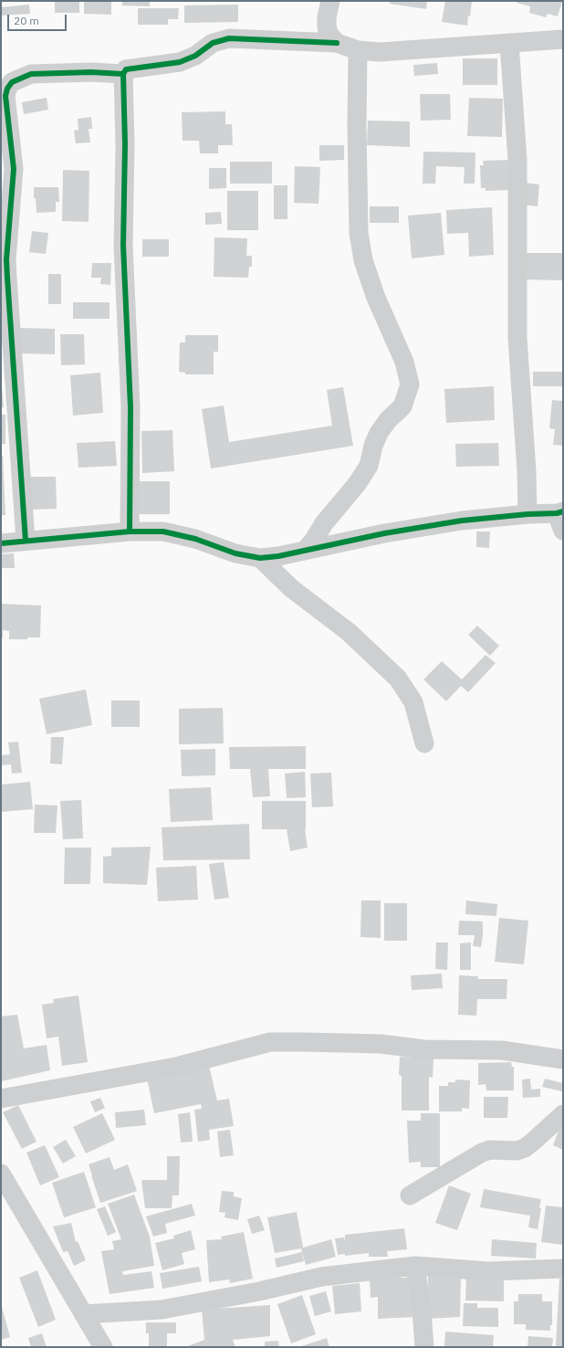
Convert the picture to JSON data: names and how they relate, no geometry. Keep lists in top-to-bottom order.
{
  "scale_bar": "20 m"
}
